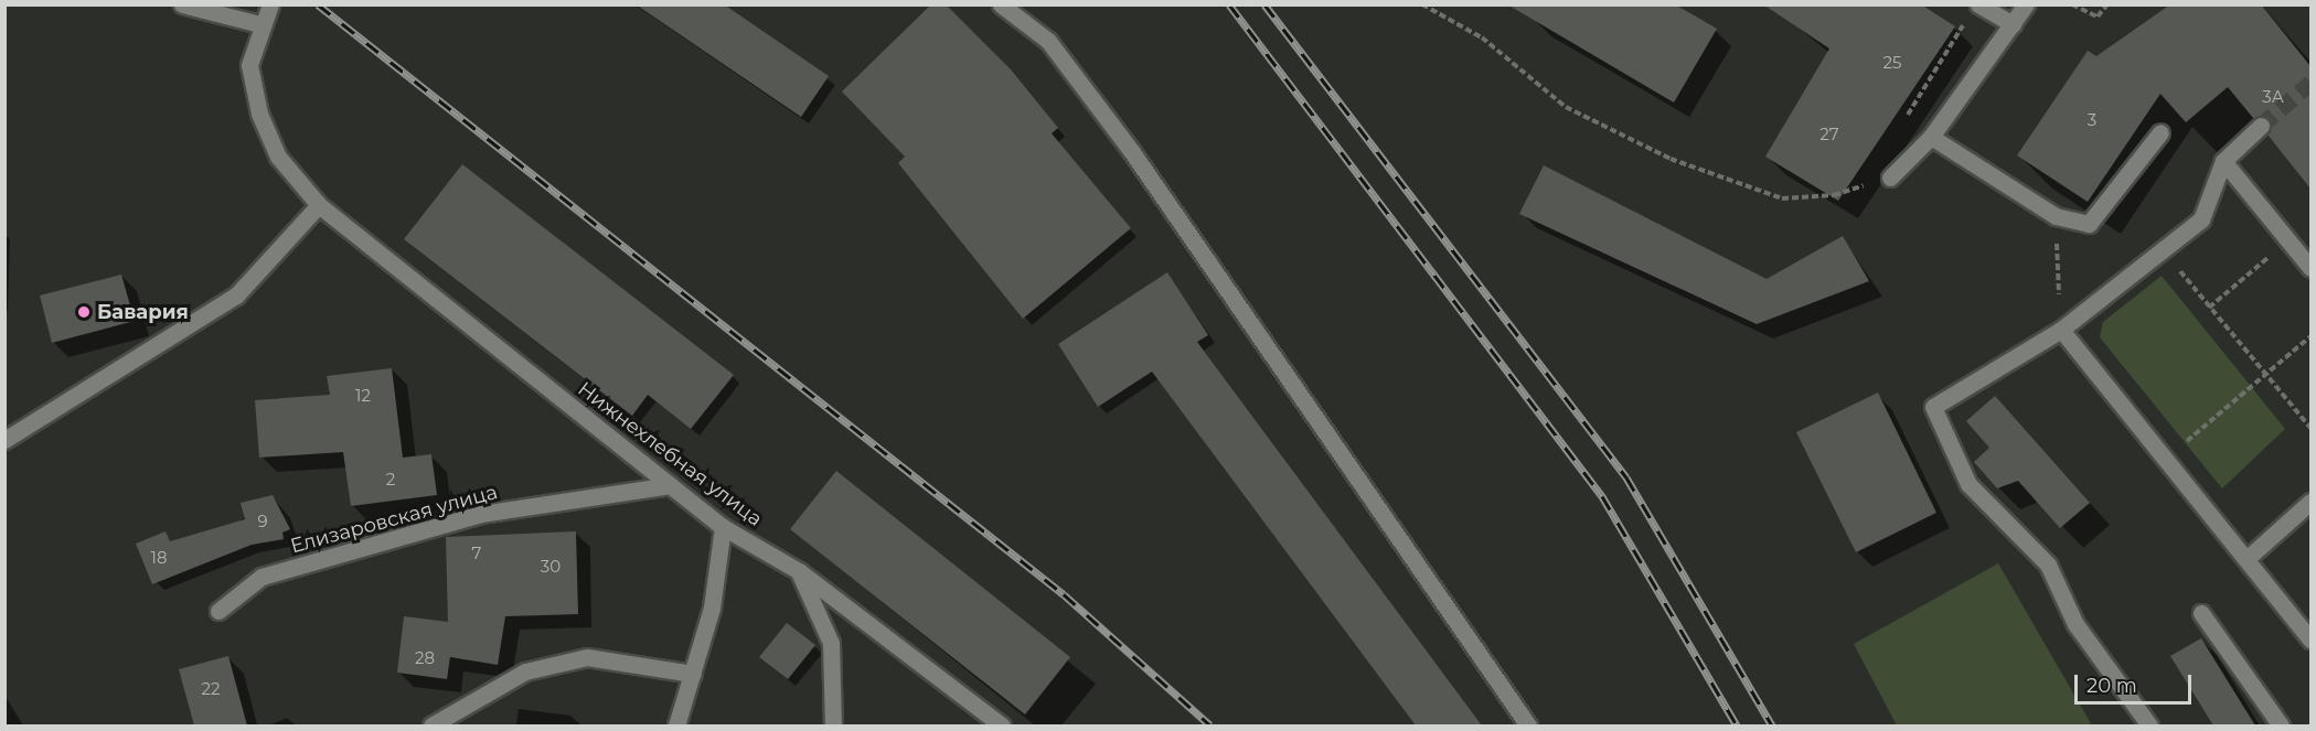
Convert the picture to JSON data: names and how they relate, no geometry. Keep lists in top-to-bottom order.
{
  "streets": {
    "street": ["Нижнехлебная улица", "Елизаровская улица"]
  },
  "crossings": [
    ["Нижнехлебная улица", "Елизаровская улица"]
  ],
  "places": ["Бавария"],
  "house_numbers": [
    "25",
    "3А",
    "3",
    "27",
    "12",
    "2",
    "9",
    "7",
    "18",
    "30",
    "28",
    "22"
  ],
  "scale_bar": "20 m"
}
